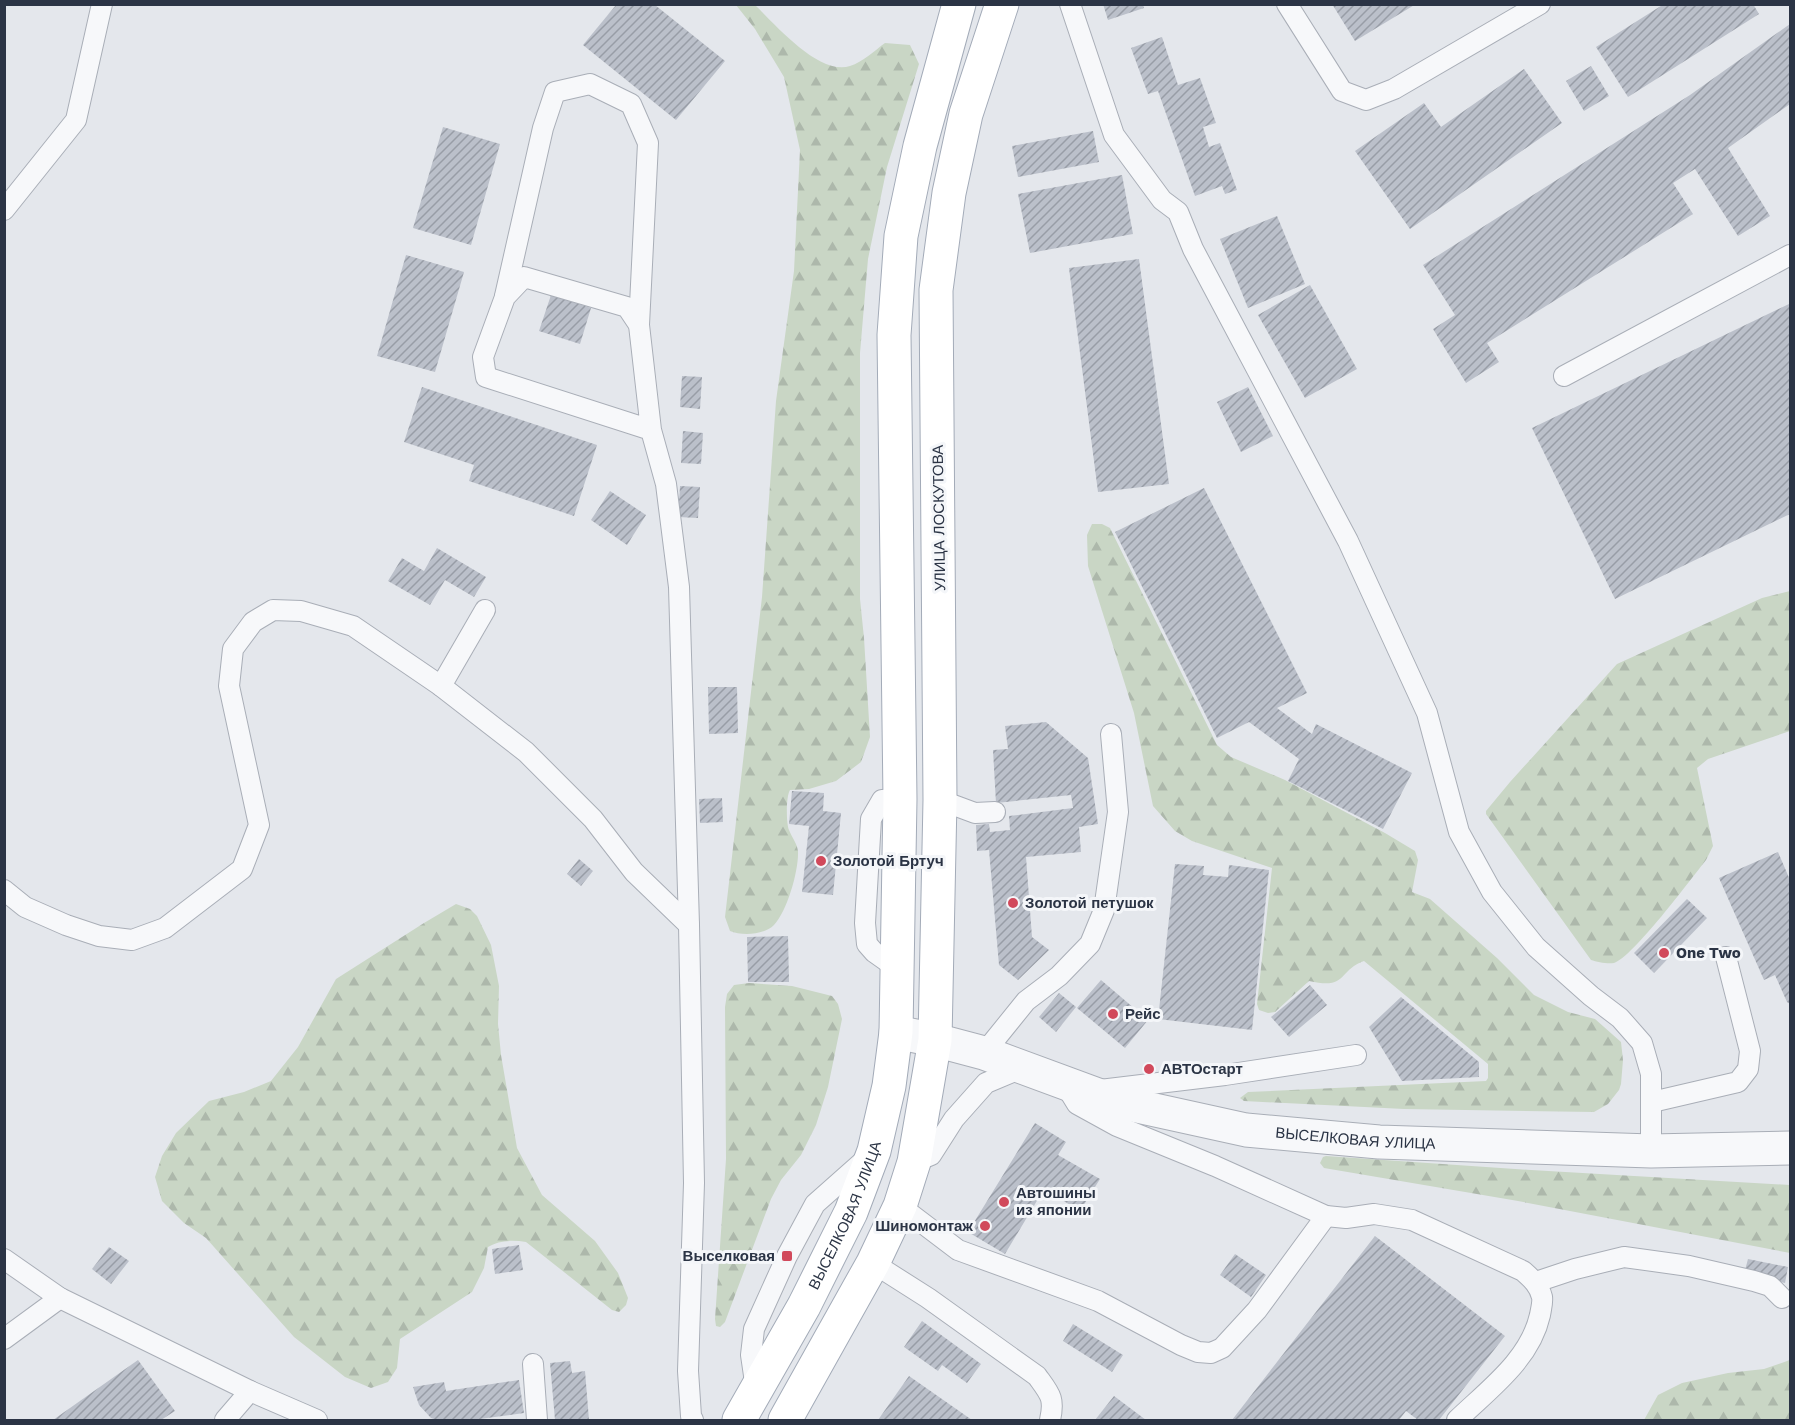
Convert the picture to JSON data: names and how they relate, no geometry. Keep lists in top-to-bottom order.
{
  "streets": {
    "main road": ["УЛИЦА ЛОСКУТОВА", "ВЫСЕЛКОВАЯ УЛИЦА"]
  },
  "crossings": [
    ["УЛИЦА ЛОСКУТОВА", "ВЫСЕЛКОВАЯ УЛИЦА"]
  ],
  "places": {
    "other": [
      "Золотой Бртуч",
      "Золотой петушок",
      "One Two",
      "Рейс",
      "АВТОстарт",
      "Автошины из японии",
      "Шиномонтаж"
    ],
    "transit": ["Выселковая"]
  }
}
